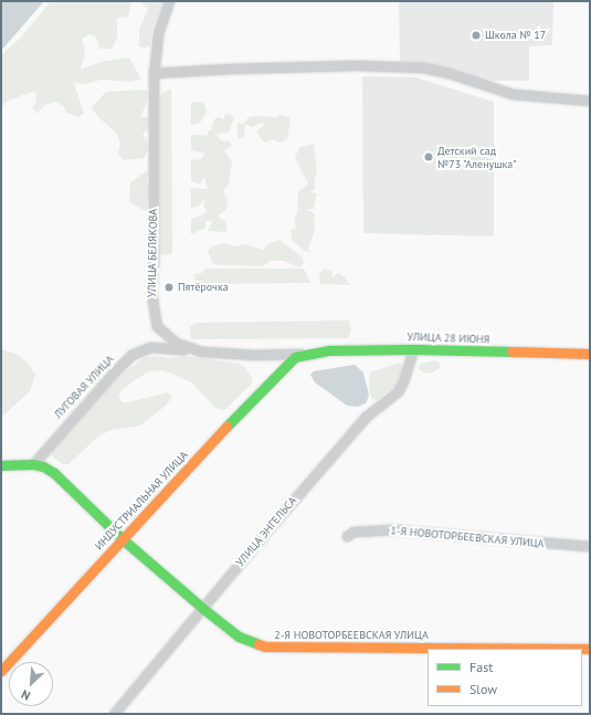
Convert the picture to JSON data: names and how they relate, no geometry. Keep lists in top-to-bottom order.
{
  "streets": {
    "street": [
      "УЛИЦА БЕЛЯКОВА",
      "УЛИЦА 28 ИЮНЯ",
      "ЛУГОВАЯ УЛИЦА",
      "ИНДУСТРИАЛЬНАЯ УЛИЦА",
      "УЛИЦА ЭНГЕЛЬСА",
      "1-Я НОВОТОРБЕЕВСКАЯ УЛИЦА",
      "2-Я НОВОТОРБЕЕВСКАЯ УЛИЦА"
    ]
  },
  "crossings": [
    ["УЛИЦА БЕЛЯКОВА", "УЛИЦА 28 ИЮНЯ"],
    ["УЛИЦА БЕЛЯКОВА", "ЛУГОВАЯ УЛИЦА"],
    ["УЛИЦА БЕЛЯКОВА", "ИНДУСТРИАЛЬНАЯ УЛИЦА"],
    ["УЛИЦА 28 ИЮНЯ", "ИНДУСТРИАЛЬНАЯ УЛИЦА"],
    ["УЛИЦА 28 ИЮНЯ", "УЛИЦА ЭНГЕЛЬСА"],
    ["ИНДУСТРИАЛЬНАЯ УЛИЦА", "2-Я НОВОТОРБЕЕВСКАЯ УЛИЦА"],
    ["УЛИЦА ЭНГЕЛЬСА", "2-Я НОВОТОРБЕЕВСКАЯ УЛИЦА"]
  ],
  "places": ["Школа № 17", "Детский сад №73 \"Аленушка\"", "Пятёрочка"],
  "legend": ["Fast", "Slow"],
  "north": "bottom left"
}
